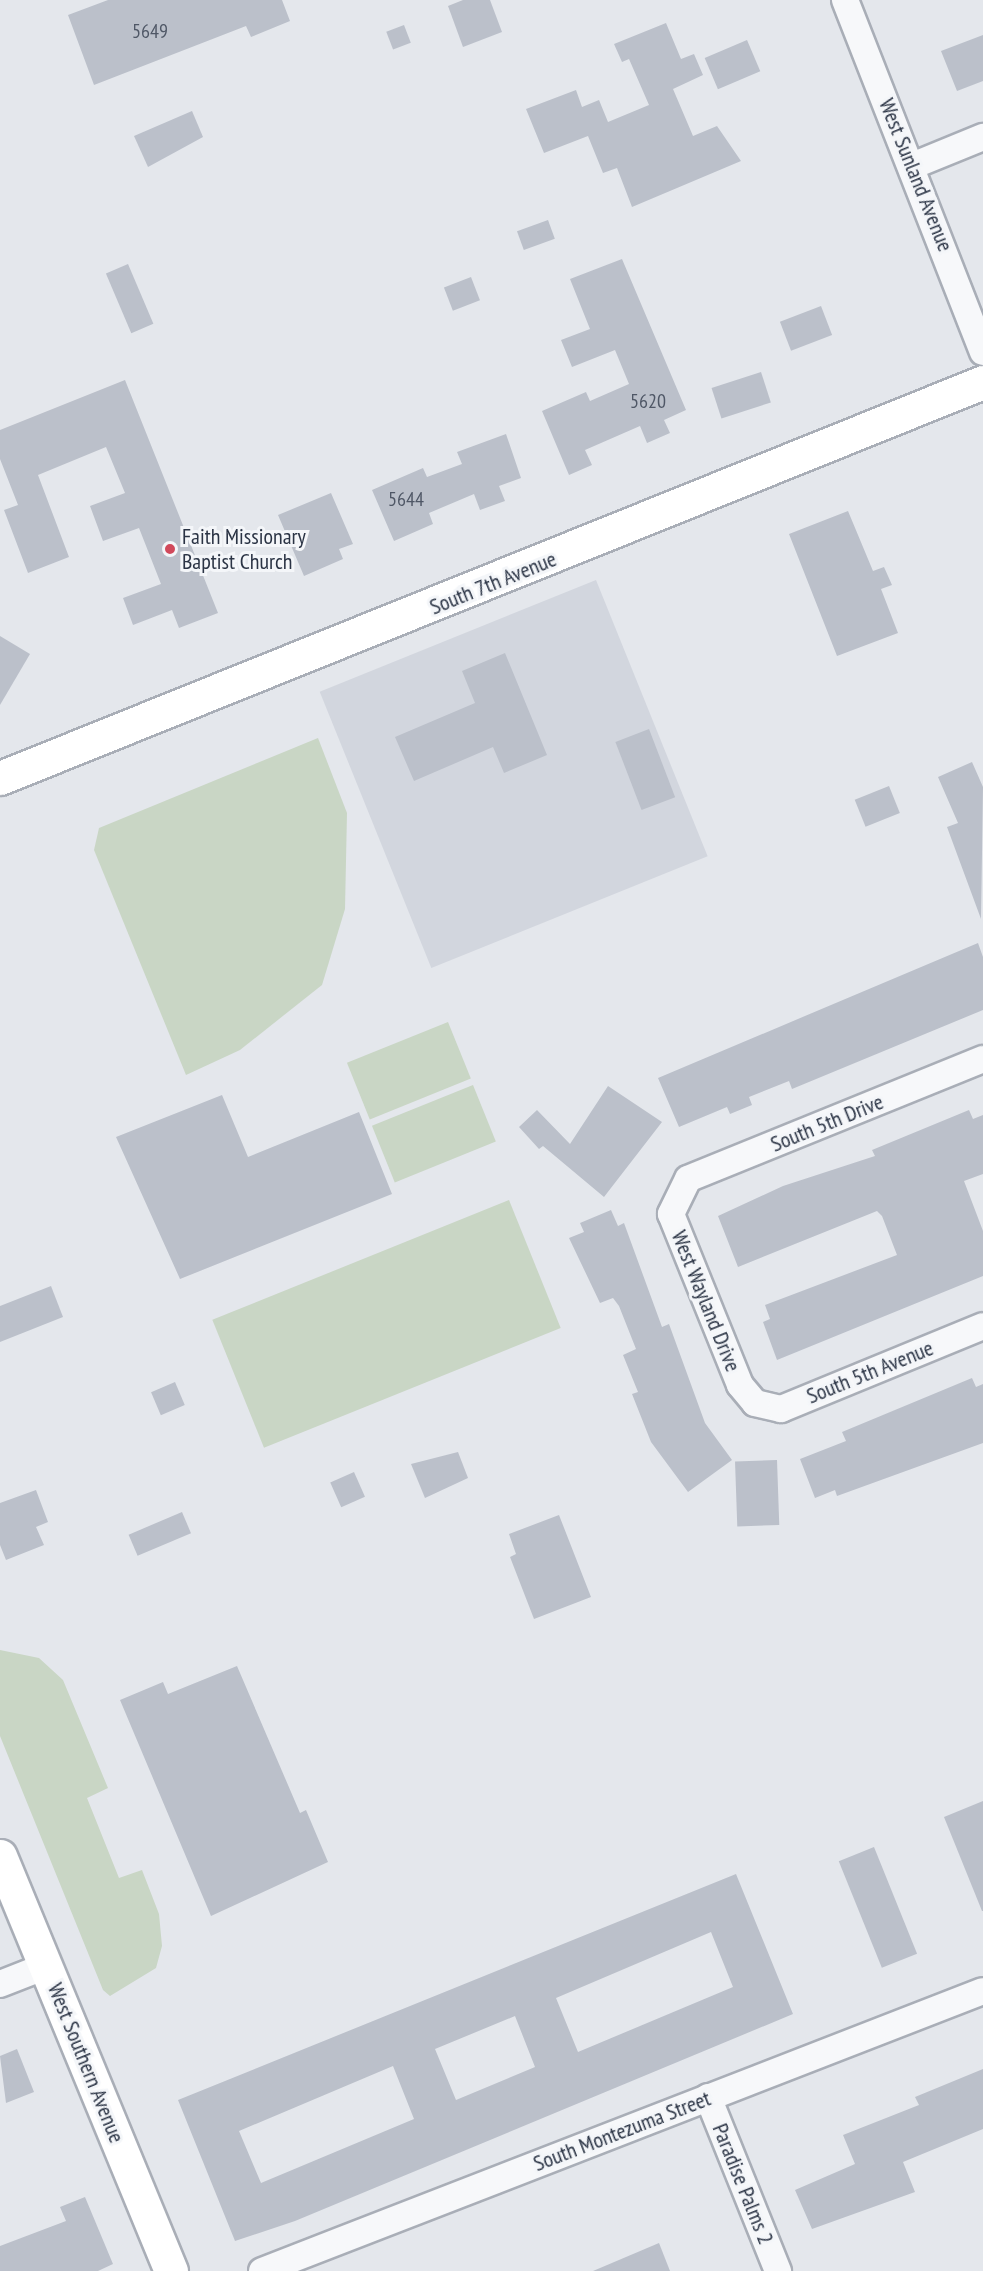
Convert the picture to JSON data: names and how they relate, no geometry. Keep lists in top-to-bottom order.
{
  "streets": {
    "main road": ["South 7th Avenue", "West Southern Avenue"],
    "street": [
      "West Sunland Avenue",
      "South 5th Drive",
      "West Wayland Drive",
      "South 5th Avenue",
      "South Montezuma Street",
      "Paradise Palms 2"
    ]
  },
  "crossings": [
    ["South 5th Drive", "West Wayland Drive"],
    ["West Wayland Drive", "South 5th Avenue"],
    ["South Montezuma Street", "Paradise Palms 2"]
  ],
  "places": ["Faith Missionary Baptist Church"],
  "house_numbers": ["5649", "5620", "5644"]
}
